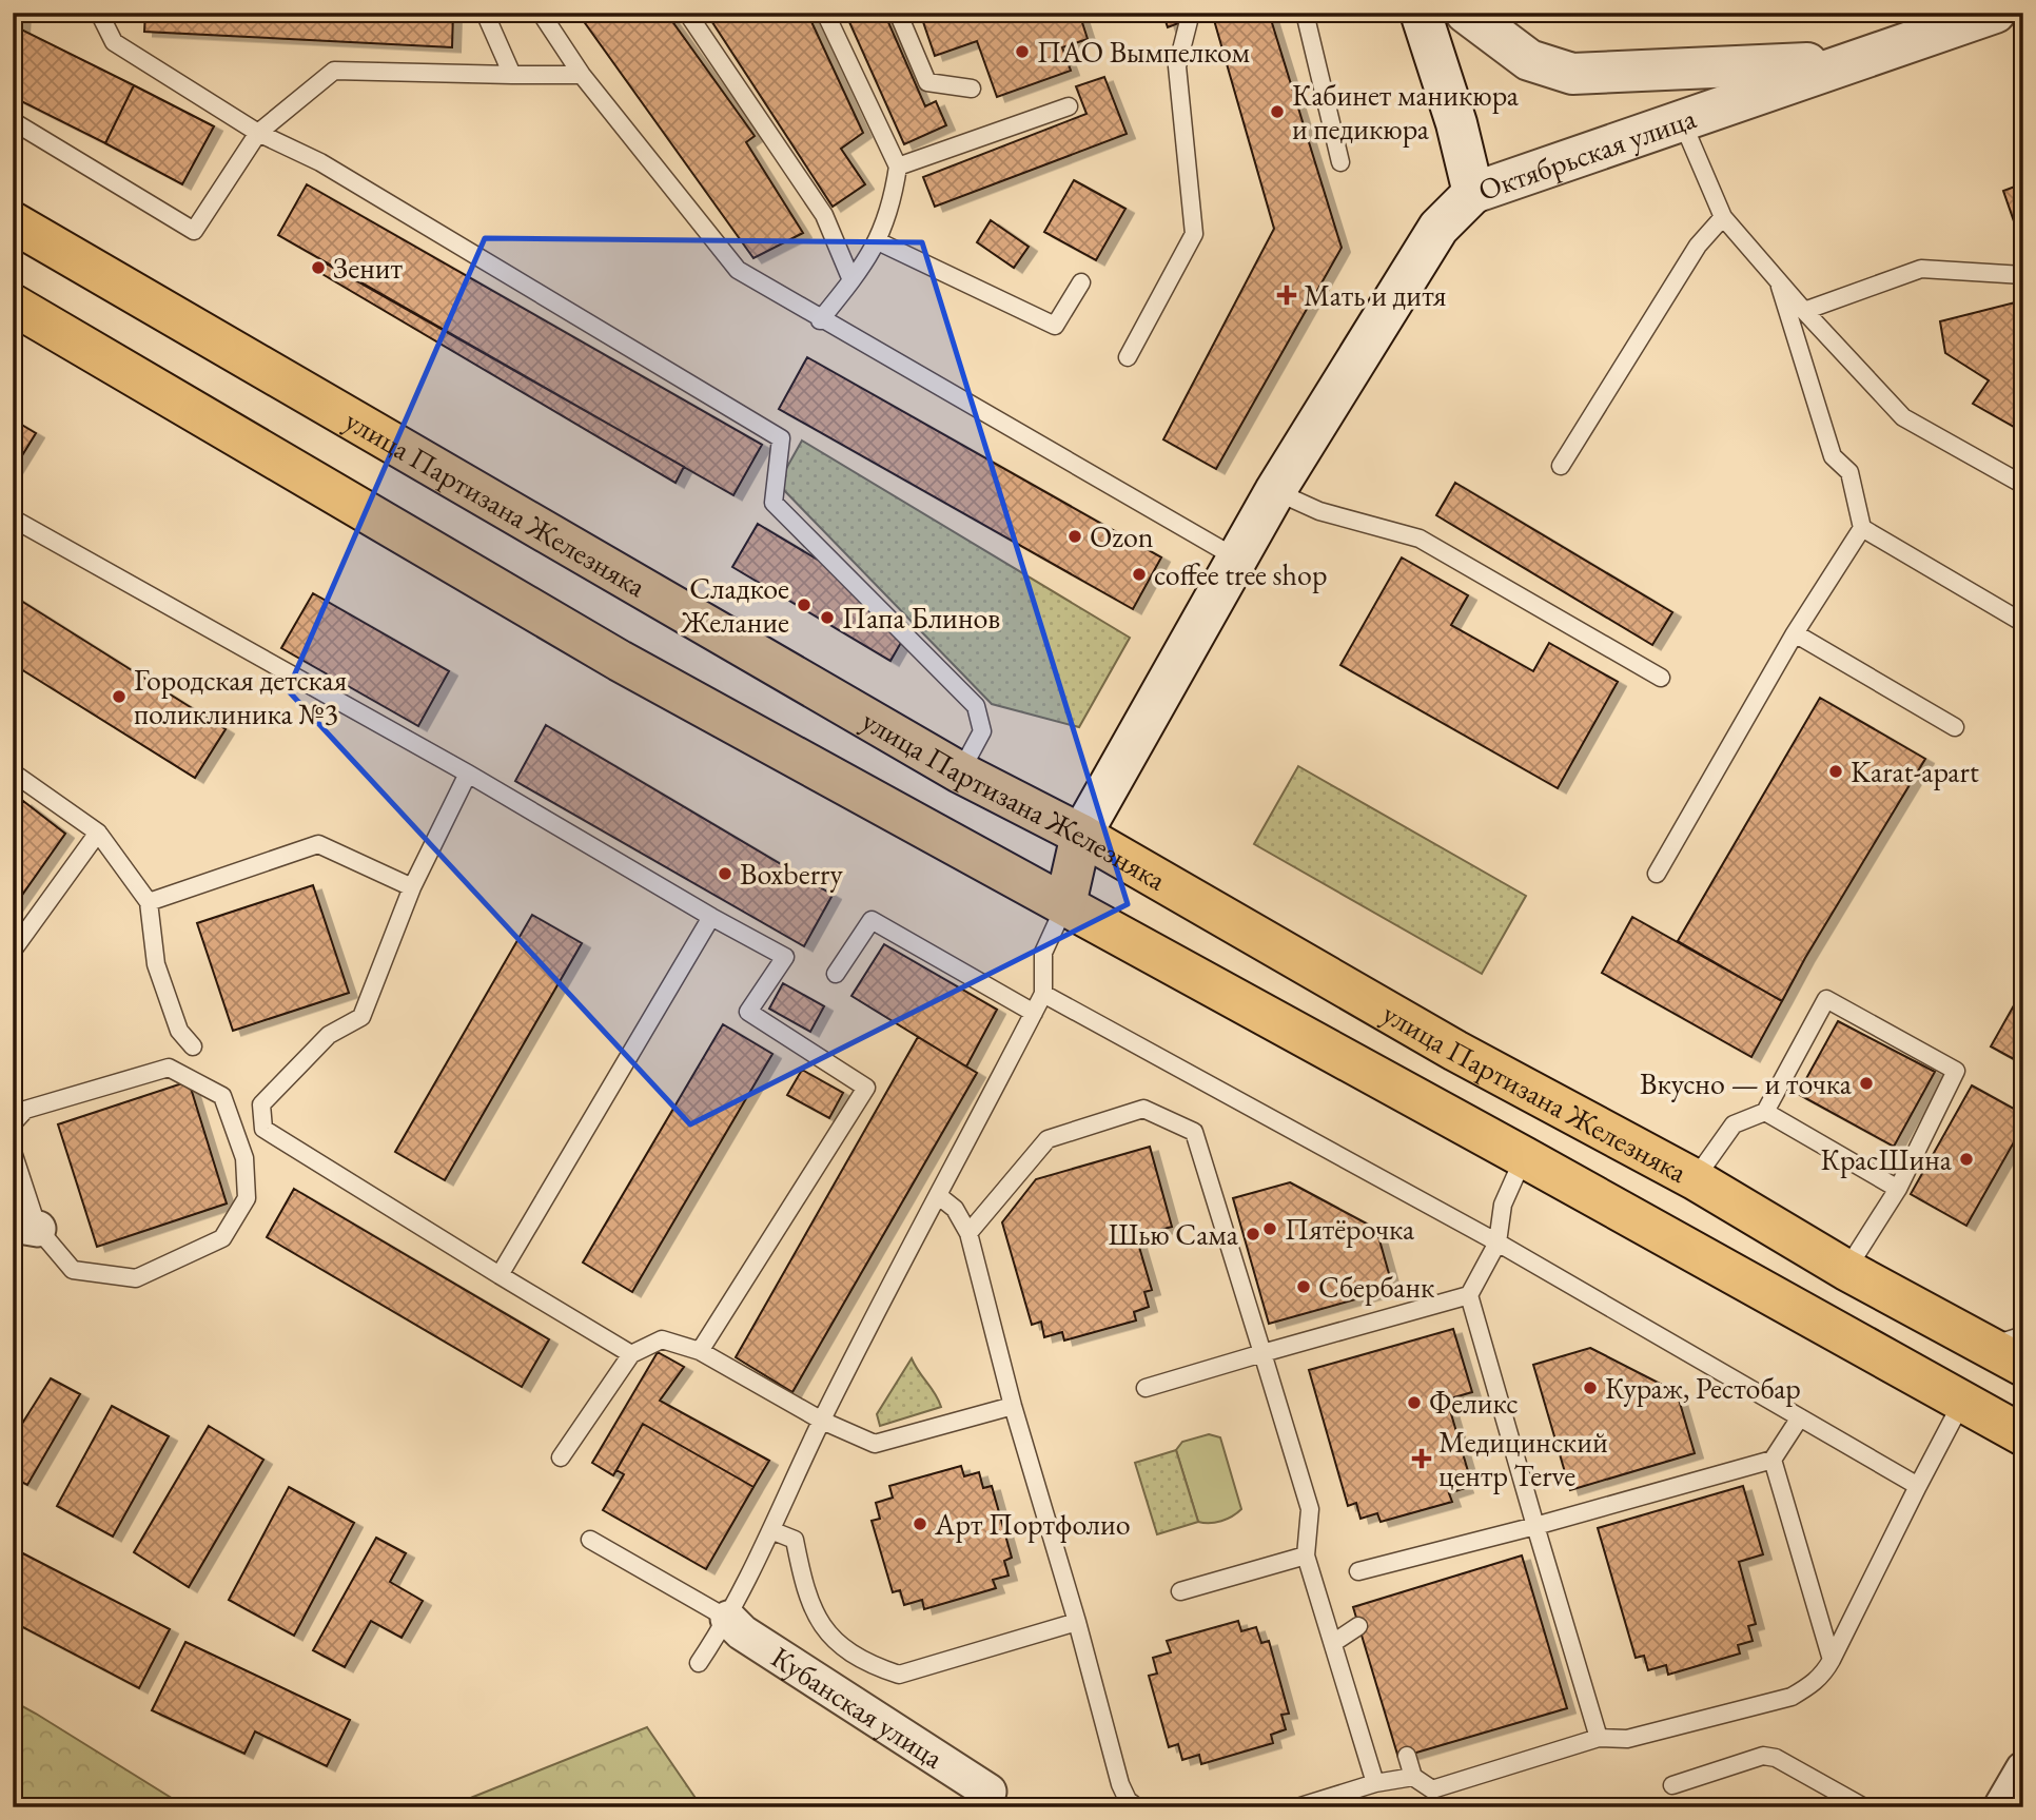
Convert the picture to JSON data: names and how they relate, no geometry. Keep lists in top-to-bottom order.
{
  "streets": {
    "main road": ["улица Партизана Железняка"],
    "street": ["Октябрьская улица", "Кубанская улица"]
  },
  "crossings": [
    ["Октябрьская улица", "улица Партизана Железняка"]
  ],
  "places": {
    "other": [
      "ПАО Вымпелком",
      "Кабинет маникюра и педикюра",
      "Зенит",
      "Ozon",
      "coffee tree shop",
      "Сладкое Желание",
      "Папа Блинов",
      "Городская детская поликлиника №3",
      "Karat-apart",
      "Boxberry",
      "Вкусно — и точка",
      "КрасШина",
      "Пятёрочка",
      "Шью Сама",
      "Сбербанк",
      "Кураж, Рестобар",
      "Феликс",
      "Арт Портфолио"
    ],
    "health": ["Мать и дитя", "Медицинский центр Terve"]
  }
}
